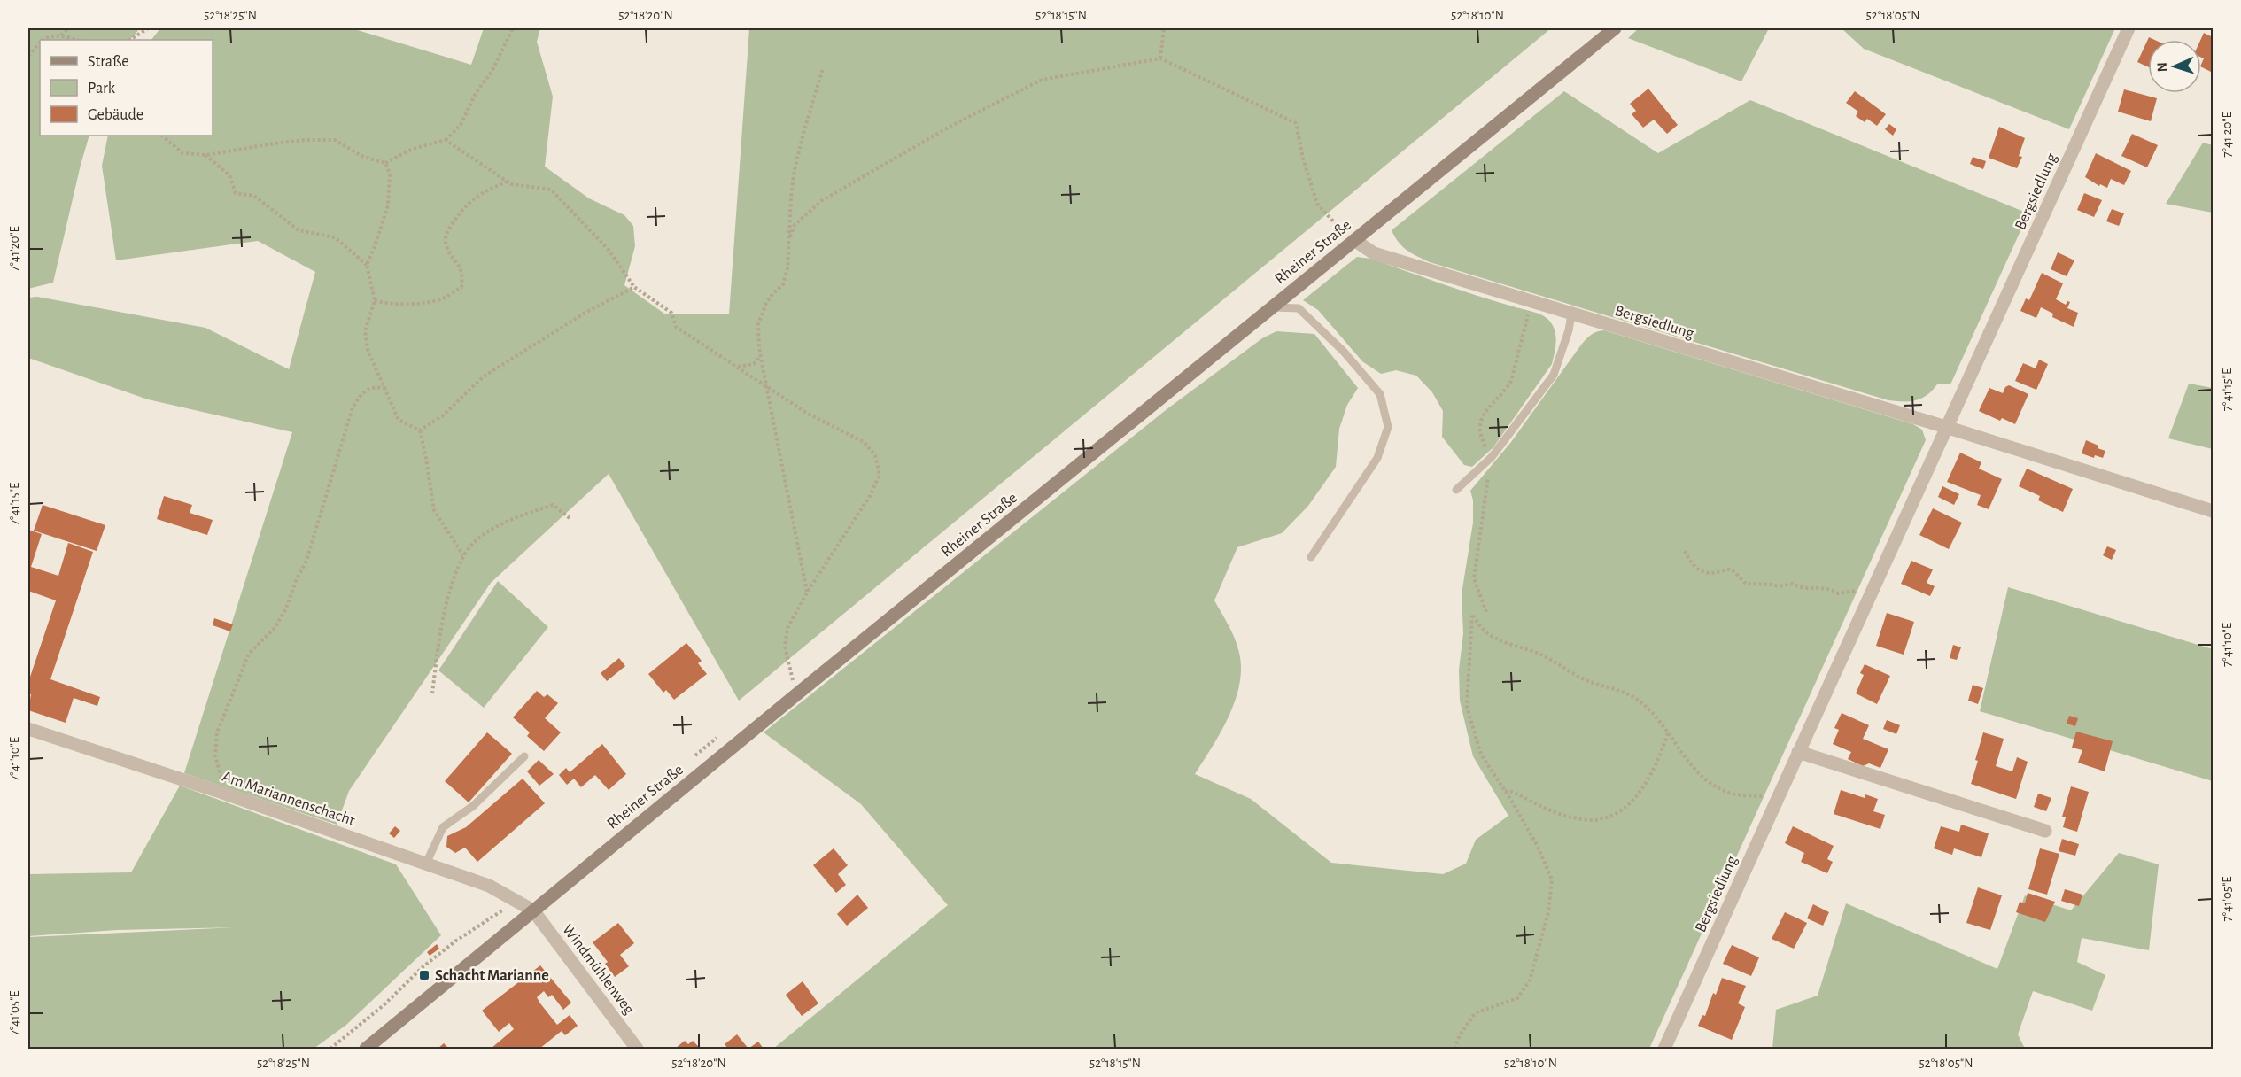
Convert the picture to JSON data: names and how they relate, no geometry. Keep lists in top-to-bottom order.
{
  "streets": {
    "main road": ["Rheiner Straße"],
    "street": ["Bergsiedlung", "Am Mariannenschacht", "Windmühlenweg"]
  },
  "crossings": [
    ["Bergsiedlung", "Rheiner Straße"],
    ["Rheiner Straße", "Am Mariannenschacht"],
    ["Rheiner Straße", "Windmühlenweg"],
    ["Am Mariannenschacht", "Windmühlenweg"]
  ],
  "places": {
    "transit": ["Schacht Marianne"]
  },
  "legend": ["Straße", "Park", "Gebäude"],
  "north": "left",
  "coordinates": [
    "52°18'25\"N",
    "52°18'20\"N",
    "52°18'15\"N",
    "52°18'10\"N",
    "52°18'05\"N",
    "7°41'20\"E",
    "7°41'15\"E",
    "7°41'10\"E",
    "7°41'05\"E"
  ]
}
